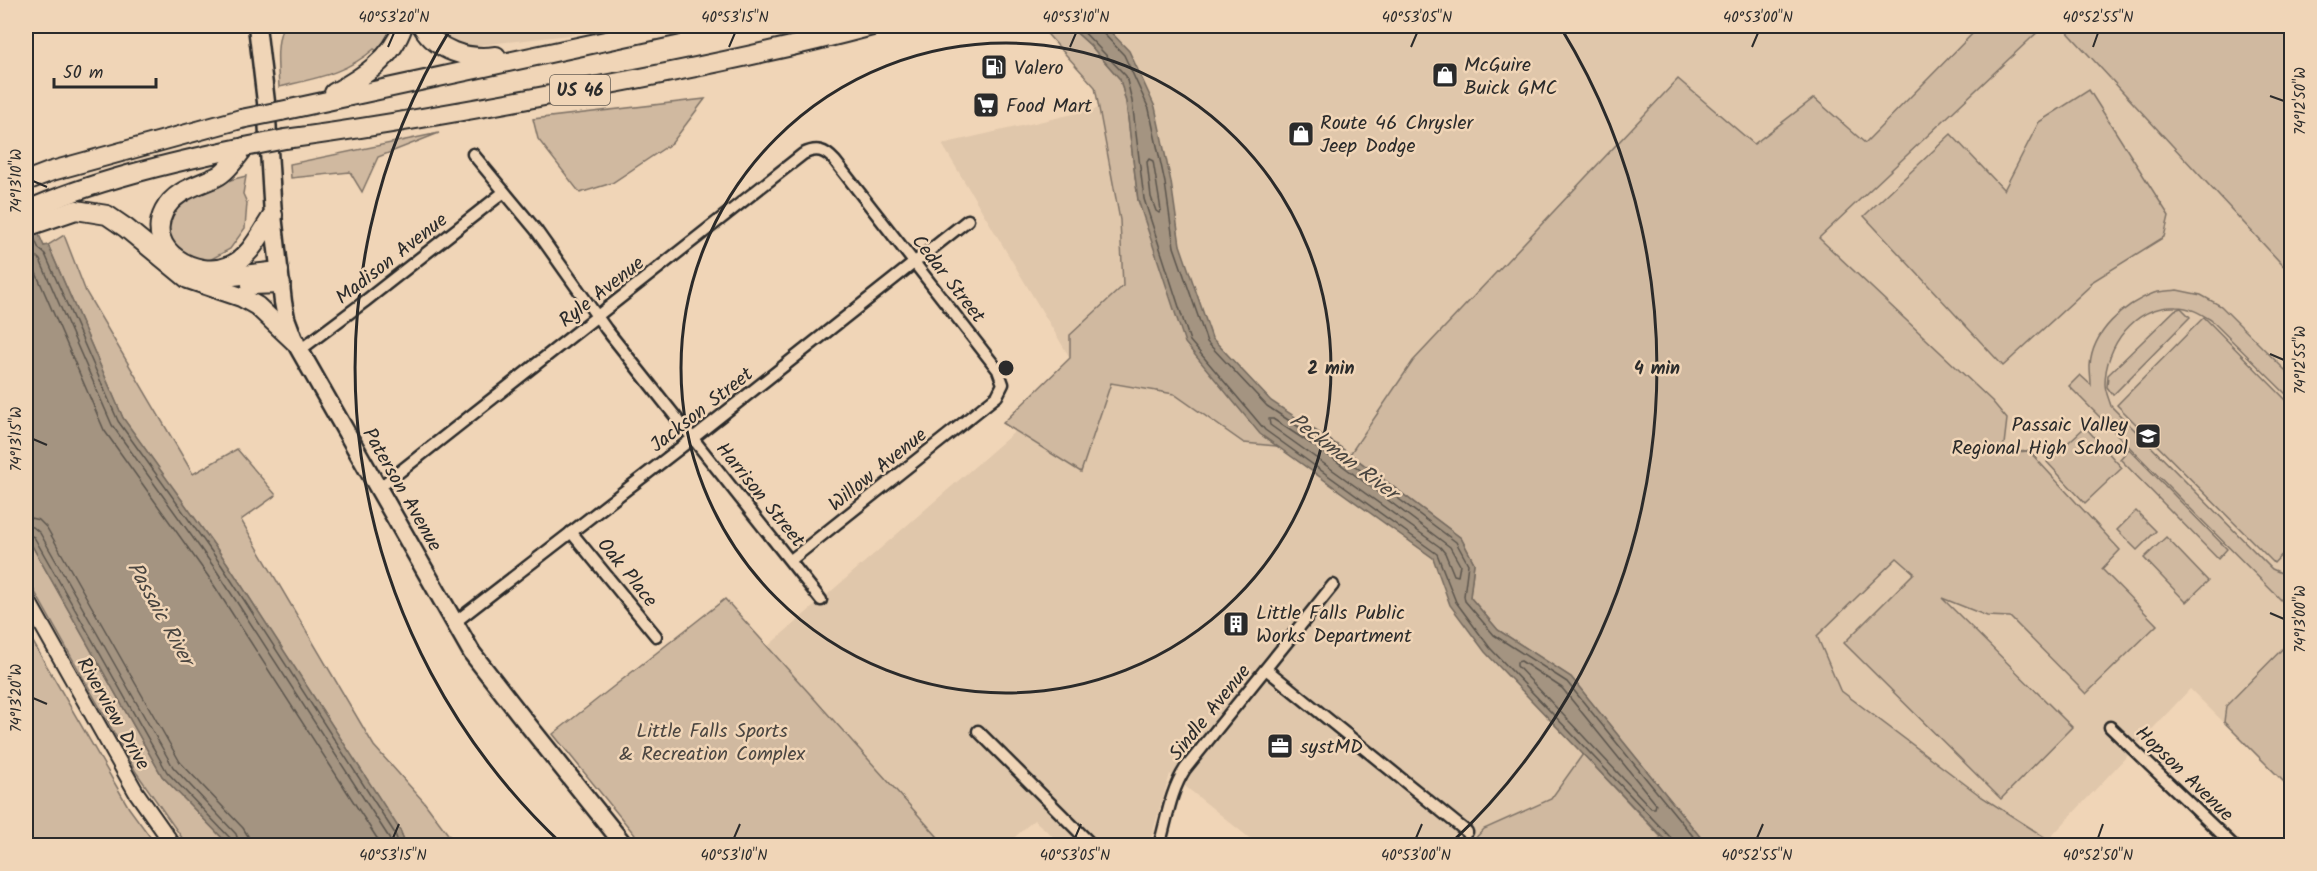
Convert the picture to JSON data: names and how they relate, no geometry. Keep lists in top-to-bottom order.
{
  "streets": {
    "highway": ["US 46"],
    "main road": ["Paterson Avenue"],
    "street": [
      "Madison Avenue",
      "Cedar Street",
      "Ryle Avenue",
      "Jackson Street",
      "Willow Avenue",
      "Harrison Street",
      "Oak Place",
      "Sindle Avenue",
      "Riverview Drive",
      "Hopson Avenue"
    ]
  },
  "crossings": [
    ["US 46", "Paterson Avenue"],
    ["Madison Avenue", "Paterson Avenue"],
    ["Madison Avenue", "Harrison Street"],
    ["Cedar Street", "Ryle Avenue"],
    ["Cedar Street", "Jackson Street"],
    ["Cedar Street", "Willow Avenue"],
    ["Ryle Avenue", "Paterson Avenue"],
    ["Ryle Avenue", "Harrison Street"],
    ["Jackson Street", "Paterson Avenue"],
    ["Jackson Street", "Harrison Street"],
    ["Jackson Street", "Oak Place"],
    ["Willow Avenue", "Harrison Street"]
  ],
  "water": ["Peckman River", "Passaic River"],
  "parks": ["Little Falls Sports & Recreation Complex"],
  "places": {
    "fuel station": ["Valero"],
    "shop": ["McGuire Buick GMC", "Route 46 Chrysler Jeep Dodge"],
    "supermarket": ["Food Mart"],
    "school or university": ["Passaic Valley Regional High School"],
    "building": ["Little Falls Public Works Department"],
    "office": ["systMD"]
  },
  "scale_bar": "50 m",
  "coordinates": [
    "40°53'20\"N",
    "40°53'15\"N",
    "40°53'10\"N",
    "40°53'05\"N",
    "40°53'00\"N",
    "40°52'55\"N",
    "74°12'50\"W",
    "74°13'10\"W",
    "74°12'55\"W",
    "74°13'15\"W",
    "74°13'00\"W",
    "74°13'20\"W",
    "40°52'50\"N"
  ],
  "rings": ["2 min", "4 min"]
}
